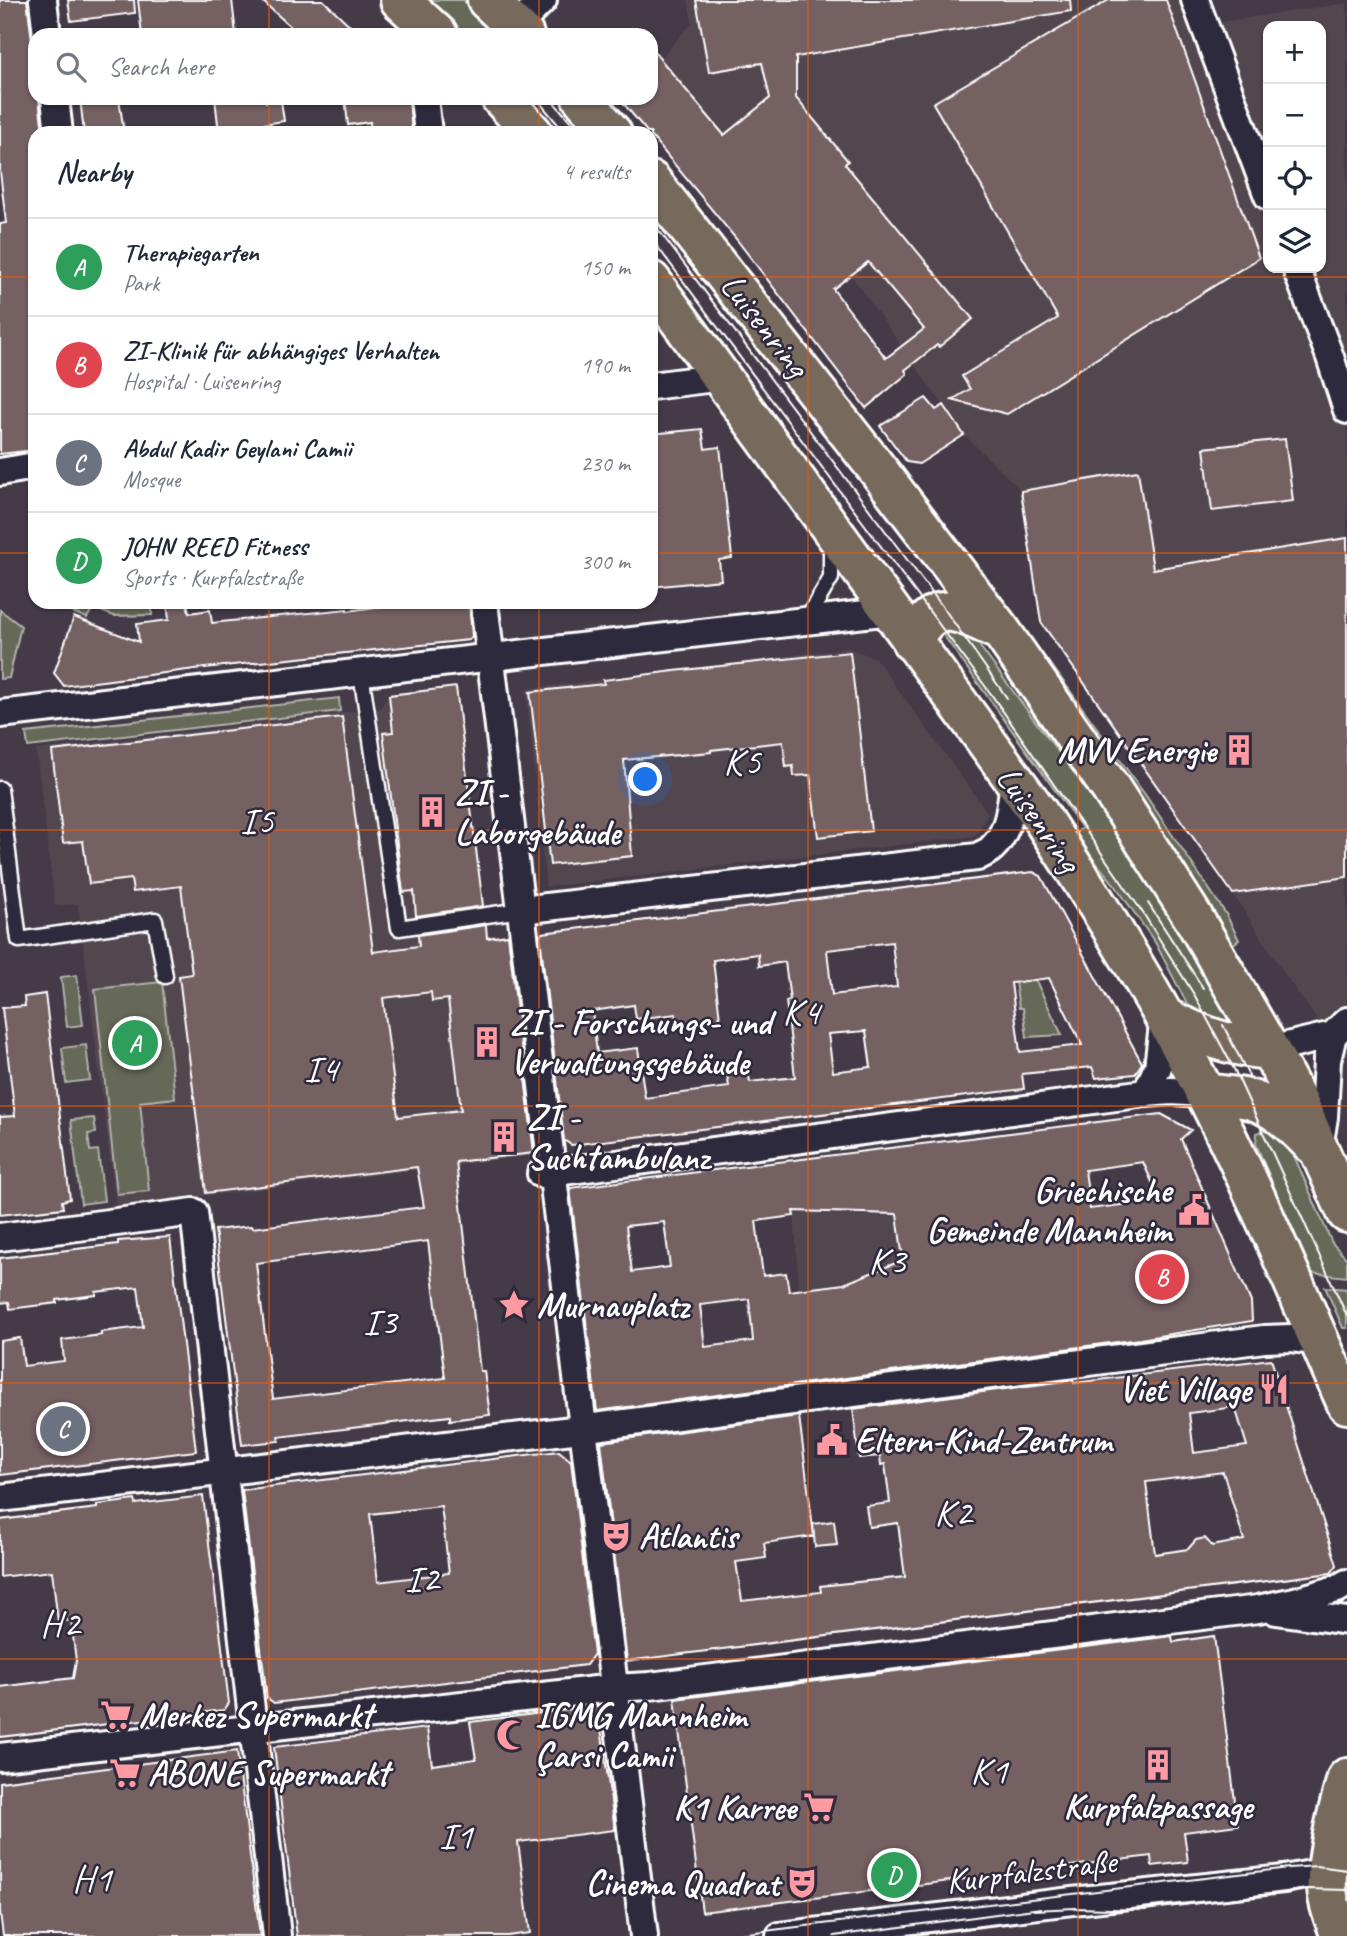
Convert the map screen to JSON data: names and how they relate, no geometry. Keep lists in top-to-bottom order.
{
  "streets": {
    "main road": ["Luisenring"],
    "street": ["Kurpfalzstraße"]
  },
  "districts": [
    "K5",
    "I5",
    "K4",
    "I4",
    "K3",
    "I3",
    "K2",
    "I2",
    "H2",
    "K1",
    "I1",
    "H1"
  ],
  "places": {
    "building": [
      "MVV Energie",
      "ZI - Laborgebäude",
      "ZI - Forschungs- und Verwaltungsgebäude",
      "ZI - Suchtambulanz",
      "Kurpfalzpassage"
    ],
    "public building": ["Griechische Gemeinde Mannheim", "Eltern-Kind-Zentrum"],
    "place": ["Murnauplatz"],
    "restaurant": ["Viet Village"],
    "theatre": ["Atlantis", "Cinema Quadrat"],
    "supermarket": ["Merkez Supermarkt", "ABONE Supermarkt", "K1 Karree"],
    "mosque": ["IGMG Mannheim Çarsi Camii"]
  },
  "page": {
    "map_buttons": ["+", "−"],
    "search": "Search here",
    "heading": ["Nearby", "4 results"],
    "list": [
      {
        "mark": "A",
        "name": "Therapiegarten",
        "note": "Park",
        "value": "150 m"
      },
      {
        "mark": "B",
        "name": "ZI-Klinik für abhängiges Verhalten",
        "note": "Hospital · Luisenring",
        "value": "190 m"
      },
      {
        "mark": "C",
        "name": "Abdul Kadir Geylani Camii",
        "note": "Mosque",
        "value": "230 m"
      },
      {
        "mark": "D",
        "name": "JOHN REED Fitness",
        "note": "Sports · Kurpfalzstraße",
        "value": "300 m"
      }
    ],
    "pins": [
      "A",
      "B",
      "C",
      "D"
    ]
  }
}
